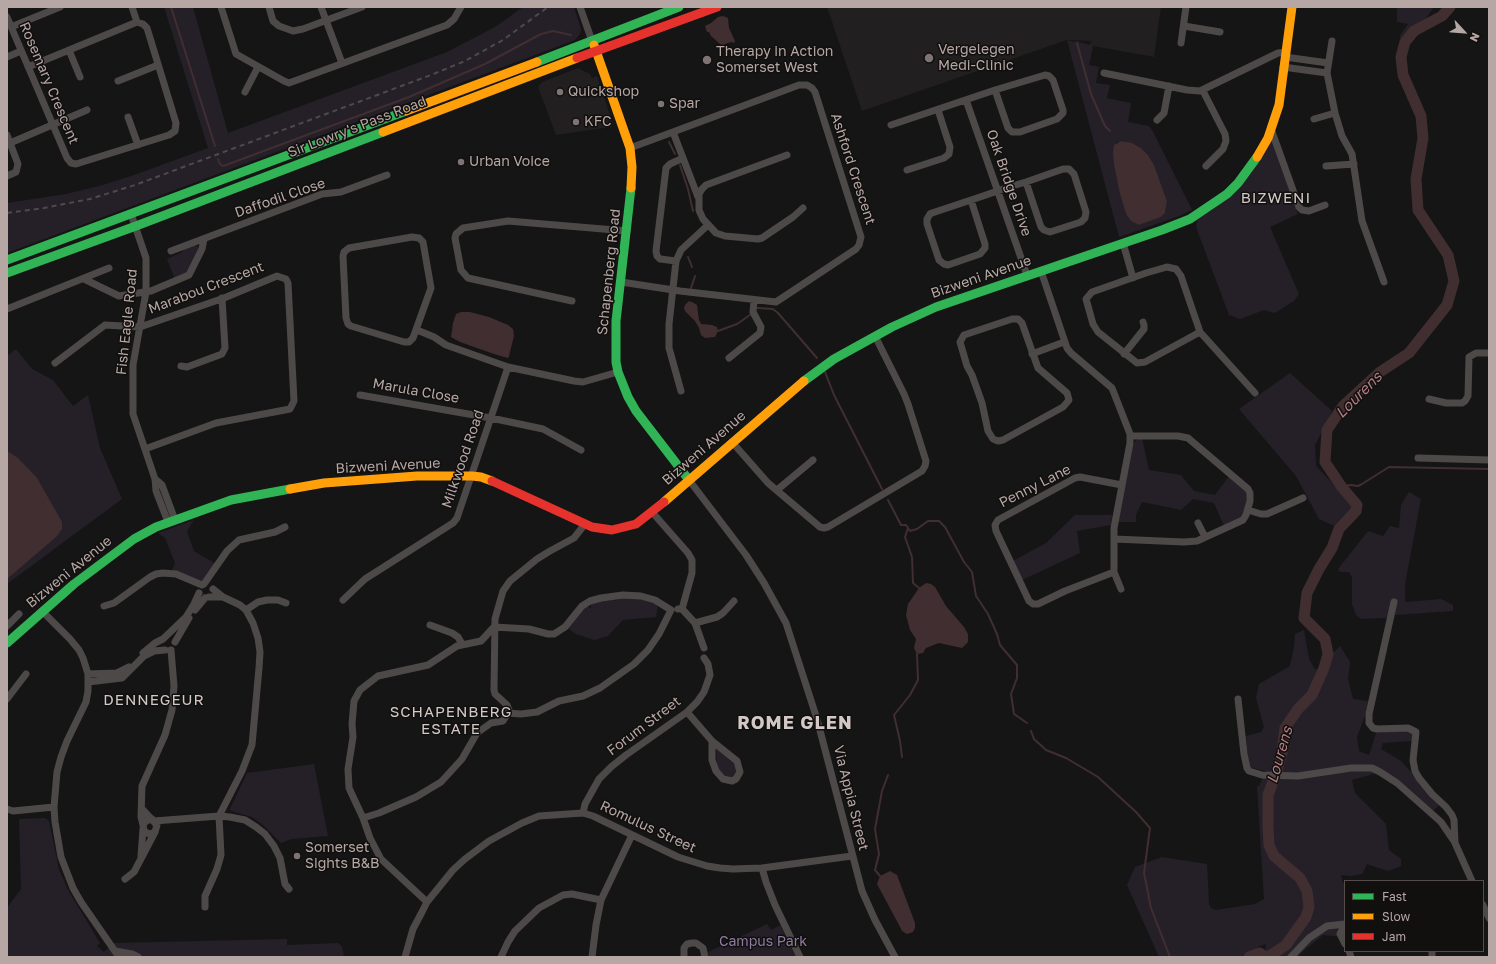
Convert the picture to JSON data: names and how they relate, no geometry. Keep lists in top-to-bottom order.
{
  "streets": {
    "street": [
      "Rosemary Crescent",
      "Sir Lowry's Pass Road",
      "Ashford Crescent",
      "Oak Bridge Drive",
      "Daffodil Close",
      "Schapenberg Road",
      "Bizweni Avenue",
      "Marabou Crescent",
      "Fish Eagle Road",
      "Marula Close",
      "Milkwood Road",
      "Penny Lane",
      "Forum Street",
      "Via Appia Street",
      "Romulus Street"
    ]
  },
  "crossings": [
    ["Sir Lowry's Pass Road", "Schapenberg Road"],
    ["Sir Lowry's Pass Road", "Fish Eagle Road"],
    ["Ashford Crescent", "Schapenberg Road"],
    ["Oak Bridge Drive", "Bizweni Avenue"],
    ["Schapenberg Road", "Bizweni Avenue"],
    ["Schapenberg Road", "Via Appia Street"],
    ["Bizweni Avenue", "Fish Eagle Road"],
    ["Bizweni Avenue", "Milkwood Road"],
    ["Bizweni Avenue", "Via Appia Street"],
    ["Marabou Crescent", "Fish Eagle Road"],
    ["Marula Close", "Milkwood Road"],
    ["Forum Street", "Romulus Street"],
    ["Via Appia Street", "Romulus Street"]
  ],
  "districts": [
    "BIZWENI",
    "DENNEGEUR",
    "SCHAPENBERG ESTATE",
    "ROME GLEN"
  ],
  "water": ["Lourens"],
  "parks": ["Campus Park"],
  "places": [
    "Vergelegen Medi-Clinic",
    "Therapy in Action Somerset West",
    "Quickshop",
    "Spar",
    "KFC",
    "Urban Voice",
    "Somerset Sights B&B"
  ],
  "legend": ["Fast", "Slow", "Jam"],
  "north": "bottom right"
}
